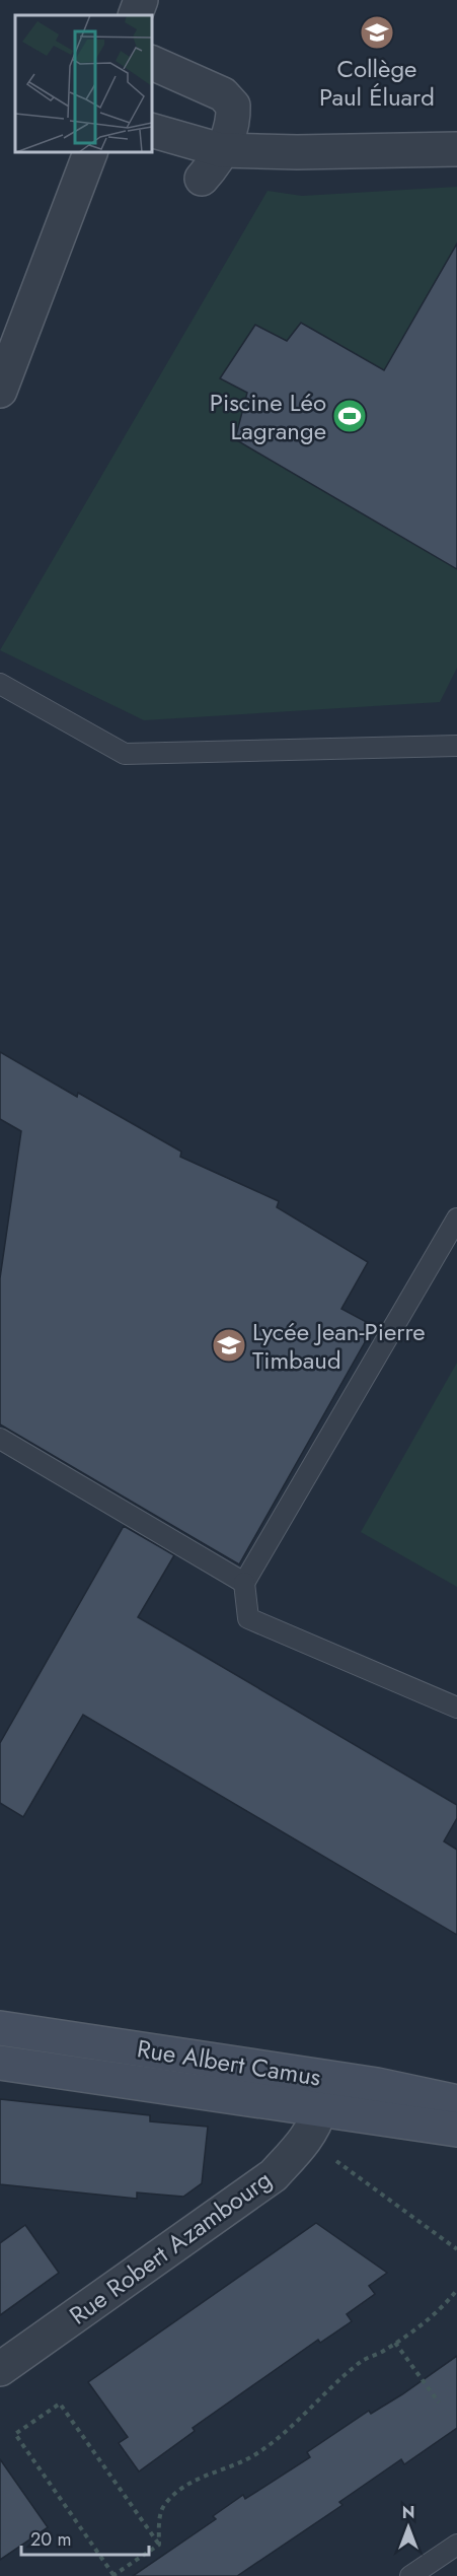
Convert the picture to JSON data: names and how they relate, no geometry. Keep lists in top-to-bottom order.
{
  "streets": {
    "main road": ["Rue Albert Camus"],
    "street": ["Rue Robert Azambourg"]
  },
  "crossings": [
    ["Rue Albert Camus", "Rue Robert Azambourg"]
  ],
  "places": {
    "school or university": ["Collège Paul Éluard", "Lycée Jean-Pierre Timbaud"],
    "sports": ["Piscine Léo Lagrange"]
  },
  "scale_bar": "20 m",
  "north": "top"
}
